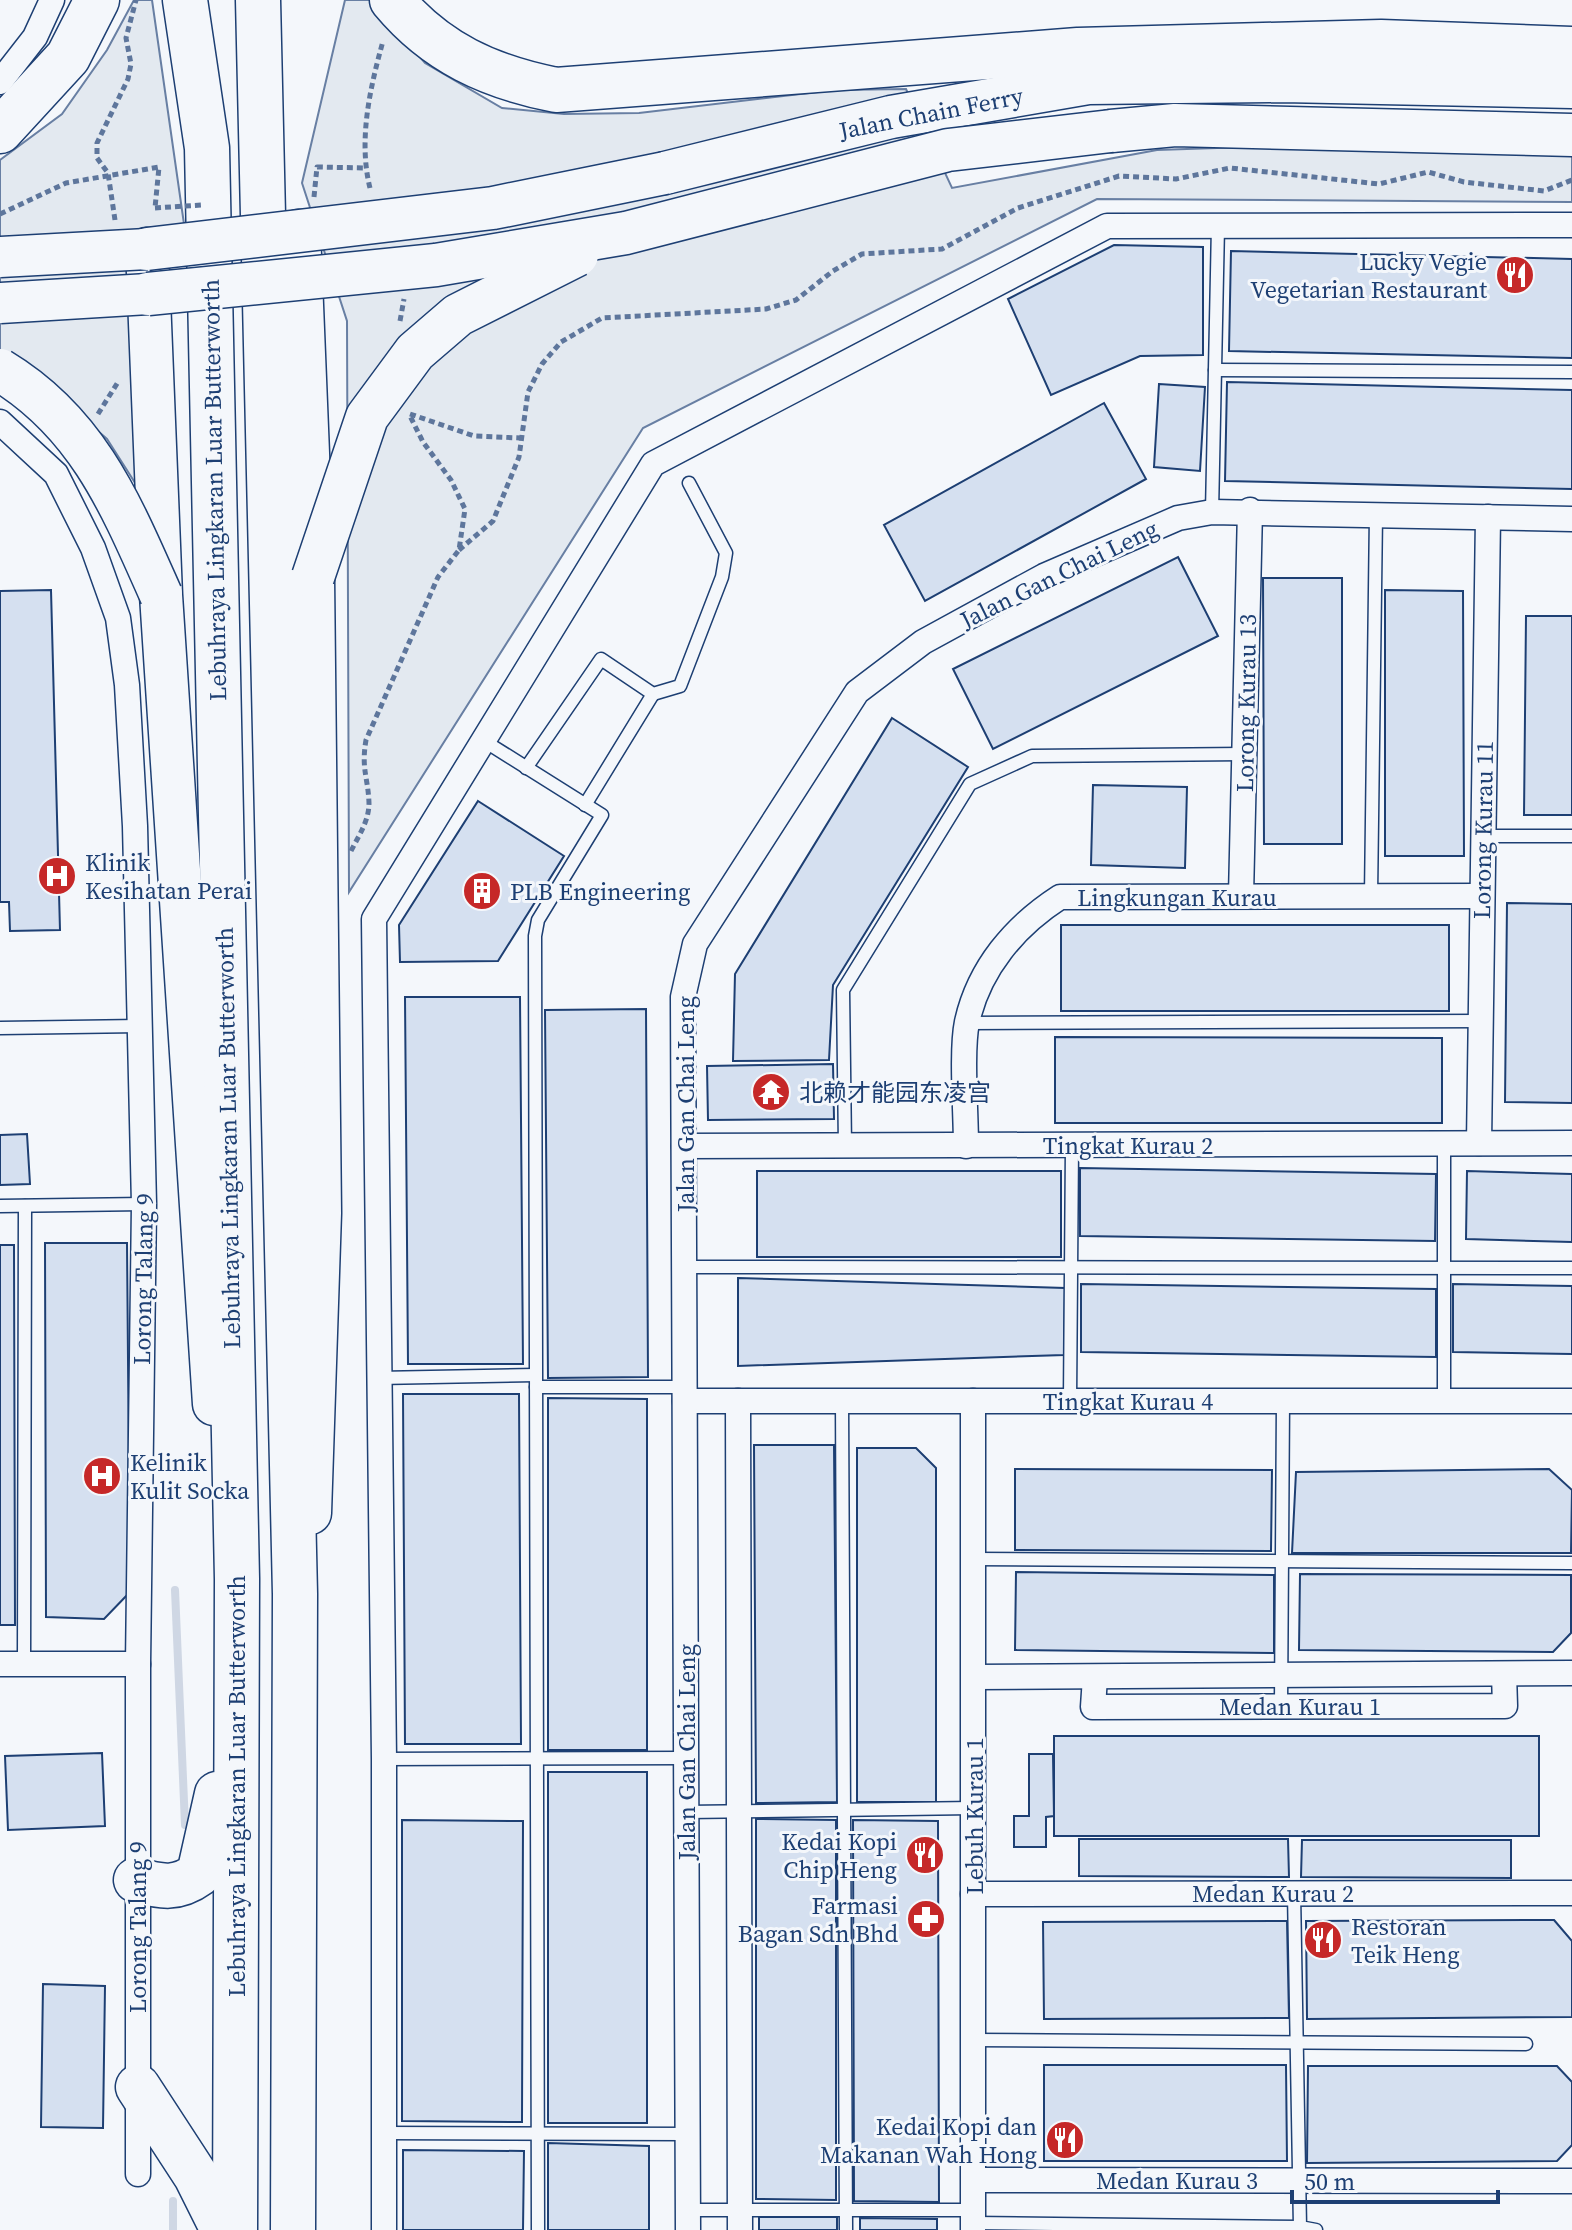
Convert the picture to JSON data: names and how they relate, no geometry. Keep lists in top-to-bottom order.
{
  "streets": {
    "highway": ["Jalan Chain Ferry", "Lebuhraya Lingkaran Luar Butterworth"],
    "street": [
      "Jalan Gan Chai Leng",
      "Lorong Kurau 13",
      "Lorong Kurau 11",
      "Lingkungan Kurau",
      "Tingkat Kurau 2",
      "Lorong Talang 9",
      "Tingkat Kurau 4",
      "Medan Kurau 1",
      "Lebuh Kurau 1",
      "Medan Kurau 2",
      "Medan Kurau 3"
    ]
  },
  "crossings": [
    ["Jalan Gan Chai Leng", "Lorong Kurau 13"],
    ["Jalan Gan Chai Leng", "Lorong Kurau 11"],
    ["Jalan Gan Chai Leng", "Tingkat Kurau 2"],
    ["Jalan Gan Chai Leng", "Tingkat Kurau 4"],
    ["Lorong Kurau 13", "Lingkungan Kurau"],
    ["Lorong Kurau 11", "Lingkungan Kurau"],
    ["Lorong Kurau 11", "Tingkat Kurau 2"],
    ["Lingkungan Kurau", "Tingkat Kurau 2"],
    ["Tingkat Kurau 4", "Lebuh Kurau 1"],
    ["Medan Kurau 1", "Lebuh Kurau 1"],
    ["Lebuh Kurau 1", "Medan Kurau 2"],
    ["Lebuh Kurau 1", "Medan Kurau 3"]
  ],
  "places": {
    "restaurant": [
      "Lucky Vegie Vegetarian Restaurant",
      "Kedai Kopi Chip Heng",
      "Restoran Teik Heng",
      "Kedai Kopi dan Makanan Wah Hong"
    ],
    "hospital": ["Klinik Kesihatan Perai", "Kelinik Kulit Socka"],
    "building": ["PLB Engineering"],
    "temple": ["北赖才能园东凌宫"],
    "pharmacy": ["Farmasi Bagan Sdn Bhd"]
  },
  "scale_bar": "50 m"
}
